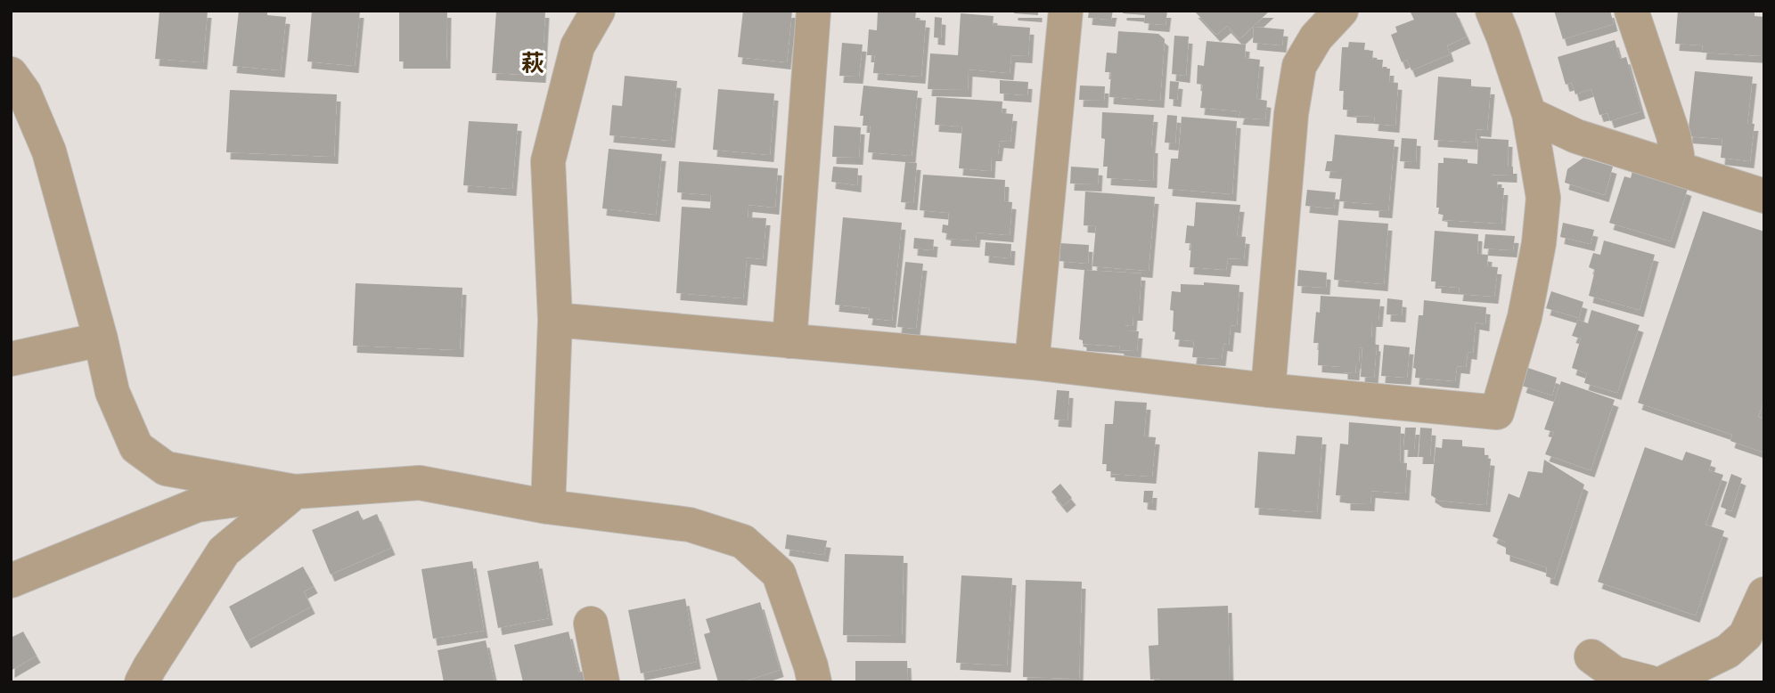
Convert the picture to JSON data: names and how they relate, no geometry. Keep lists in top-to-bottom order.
{
  "districts": ["萩"]
}
